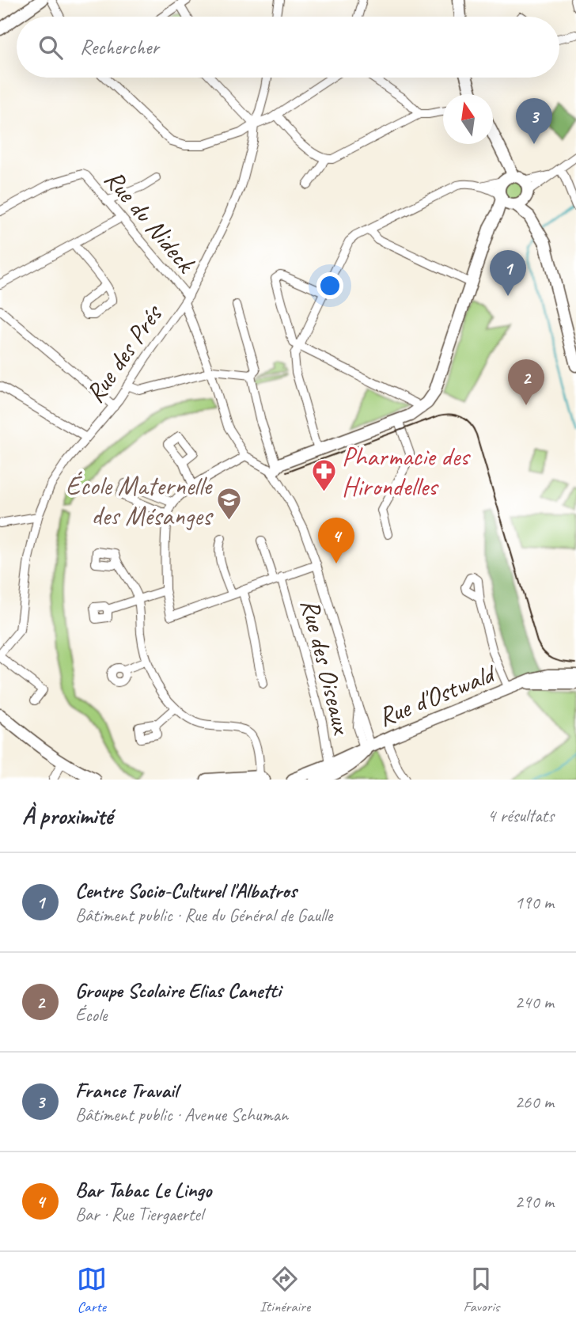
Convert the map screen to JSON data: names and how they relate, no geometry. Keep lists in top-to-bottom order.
{
  "streets": {
    "street": [
      "Rue du Nideck",
      "Rue des Prés",
      "Rue des Oiseaux",
      "Rue d'Ostwald"
    ]
  },
  "crossings": [
    ["Rue du Nideck", "Rue des Prés"],
    ["Rue des Oiseaux", "Rue d'Ostwald"]
  ],
  "places": {
    "pharmacy": ["Pharmacie des Hirondelles"],
    "school or university": ["École Maternelle des Mésanges"]
  },
  "north": "top",
  "page": {
    "search": "Rechercher",
    "pins": [
      "3",
      "1",
      "2",
      "4"
    ],
    "heading": ["À proximité", "4 résultats"],
    "list": [
      {
        "mark": "1",
        "name": "Centre Socio-Culturel l'Albatros",
        "note": "Bâtiment public · Rue du Général de Gaulle",
        "value": "190 m"
      },
      {
        "mark": "2",
        "name": "Groupe Scolaire Elias Canetti",
        "note": "École",
        "value": "240 m"
      },
      {
        "mark": "3",
        "name": "France Travail",
        "note": "Bâtiment public · Avenue Schuman",
        "value": "260 m"
      },
      {
        "mark": "4",
        "name": "Bar Tabac Le Lingo",
        "note": "Bar · Rue Tiergaertel",
        "value": "290 m"
      }
    ],
    "nav": ["Carte", "Itinéraire", "Favoris"]
  }
}
